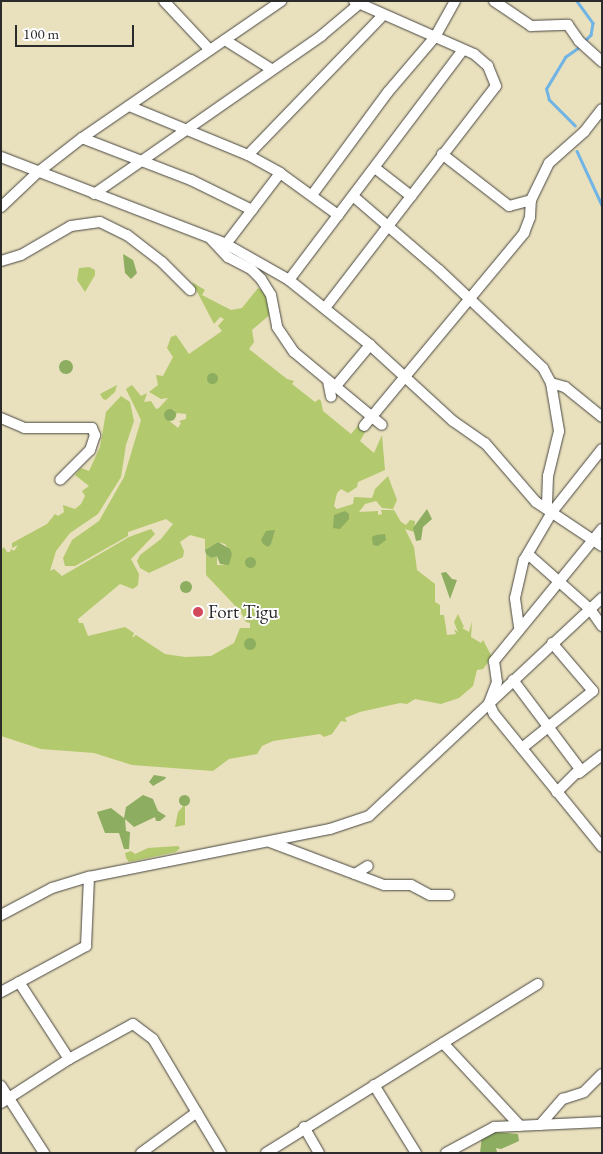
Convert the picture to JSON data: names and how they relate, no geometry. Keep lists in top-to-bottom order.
{
  "places": ["Fort Tigu"],
  "scale_bar": "100 m"
}
